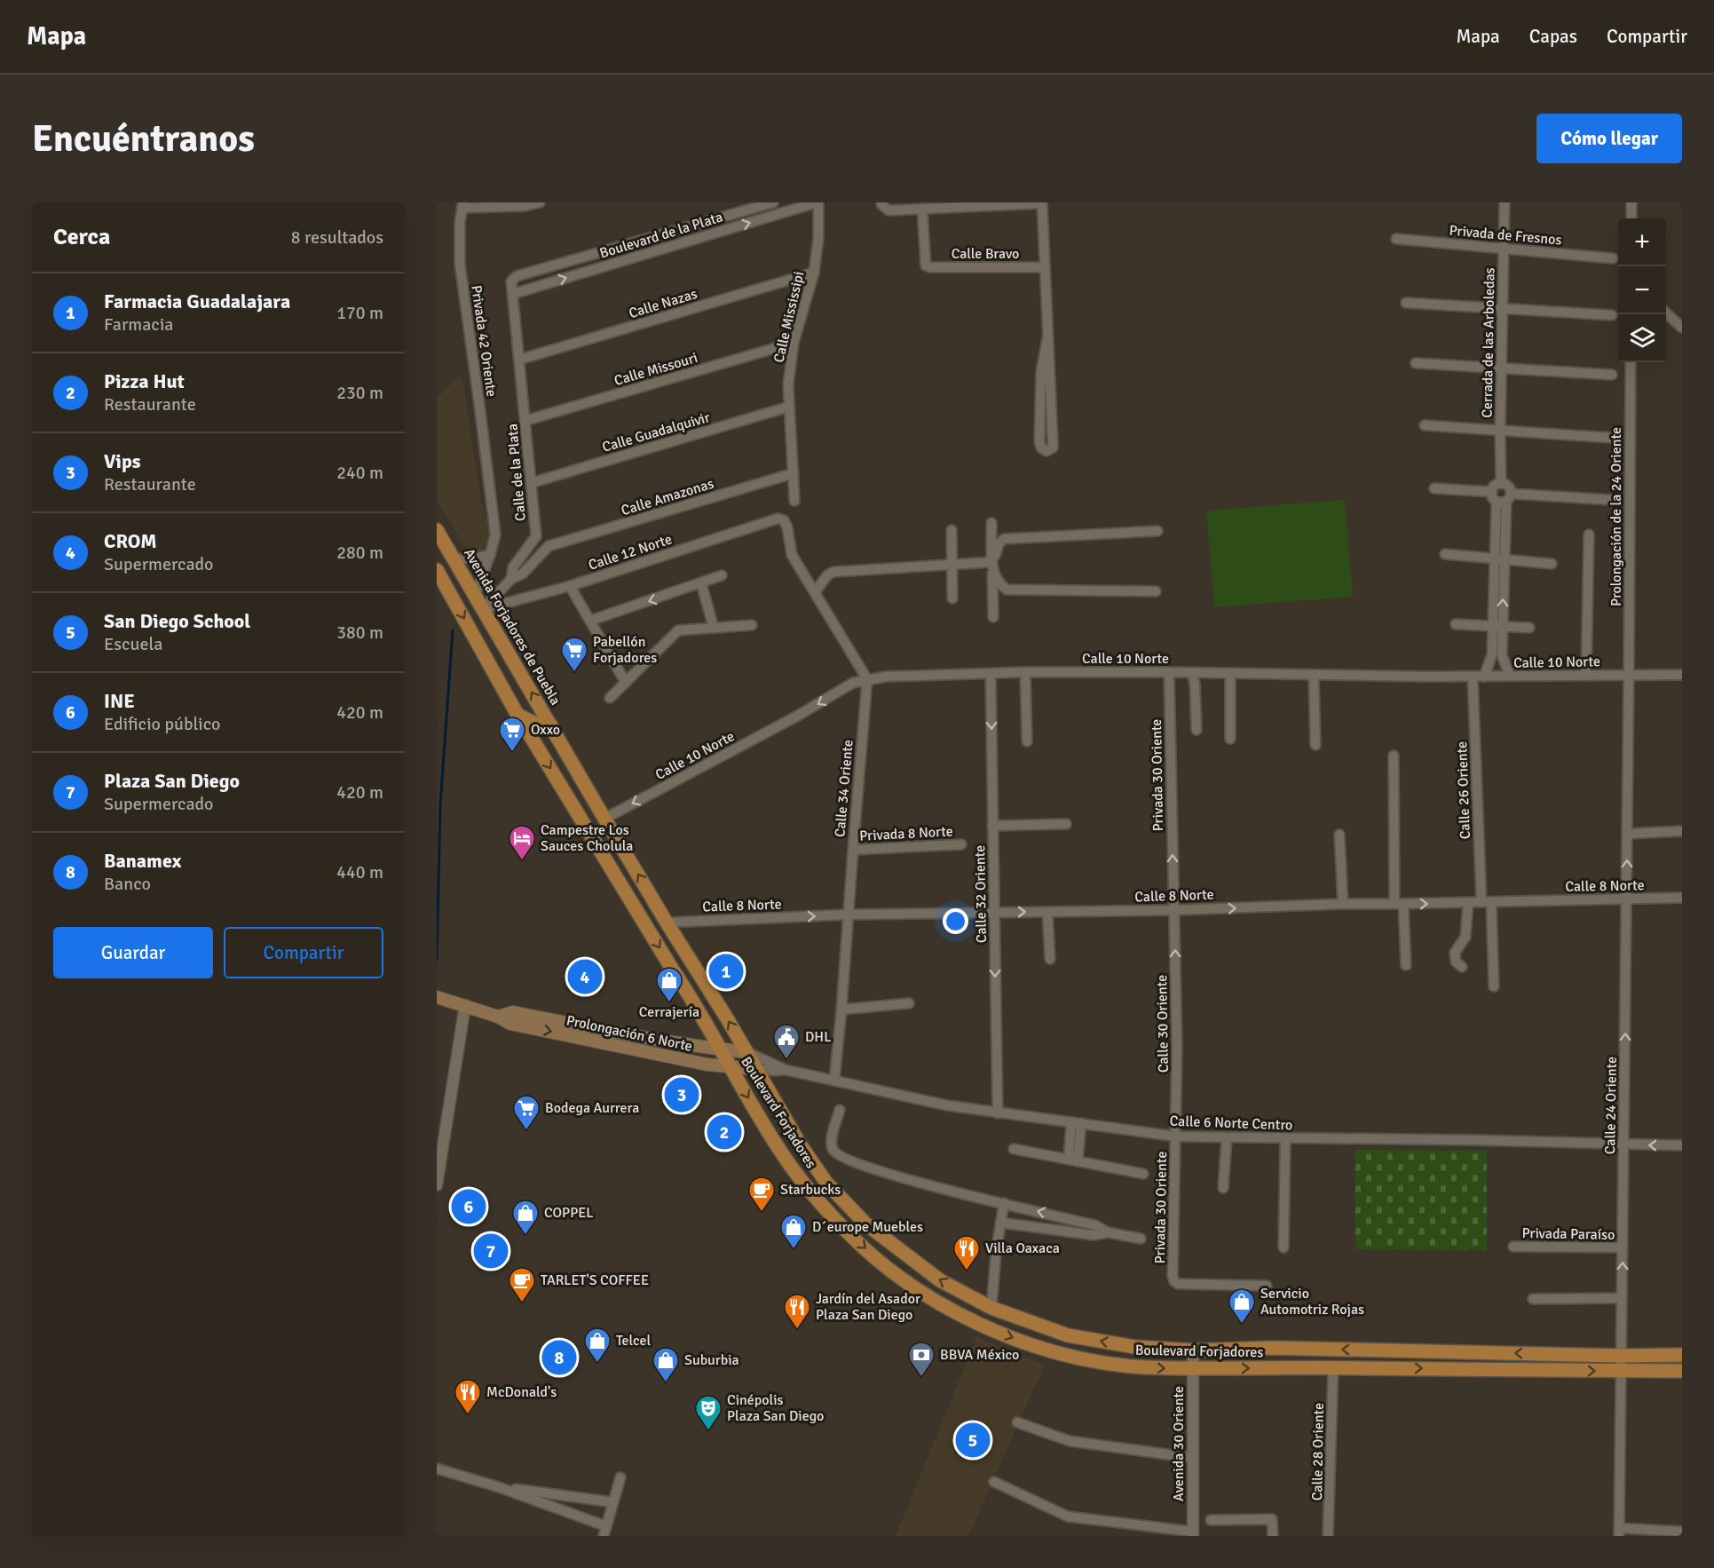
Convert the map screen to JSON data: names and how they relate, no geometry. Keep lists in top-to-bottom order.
{
  "streets": {
    "main road": ["Avenida Forjadores de Puebla", "Prolongación 6 Norte", "Boulevard Forjadores"],
    "street": [
      "Boulevard de la Plata",
      "Privada de Fresnos",
      "Calle Bravo",
      "Calle Nazas",
      "Calle Mississipi",
      "Privada 42 Oriente",
      "Cerrada de las Arboledas",
      "Calle Missouri",
      "Calle Guadalquivir",
      "Calle de la Plata",
      "Calle Amazonas",
      "Prolongación de la 24 Oriente",
      "Calle 12 Norte",
      "Calle 10 Norte",
      "Privada 30 Oriente",
      "Calle 34 Oriente",
      "Calle 26 Oriente",
      "Privada 8 Norte",
      "Calle 8 Norte",
      "Calle 32 Oriente",
      "Calle 30 Oriente",
      "Calle 24 Oriente",
      "Calle 6 Norte Centro",
      "Privada Paraíso",
      "Avenida 30 Oriente",
      "Calle 28 Oriente"
    ]
  },
  "crossings": [
    ["Boulevard de la Plata", "Calle Mississipi"],
    ["Boulevard de la Plata", "Calle de la Plata"],
    ["Privada de Fresnos", "Cerrada de las Arboledas"],
    ["Calle Nazas", "Calle Mississipi"],
    ["Calle Nazas", "Calle de la Plata"],
    ["Calle Mississipi", "Calle Missouri"],
    ["Calle Mississipi", "Calle Guadalquivir"],
    ["Calle Mississipi", "Calle Amazonas"],
    ["Privada 42 Oriente", "Avenida Forjadores de Puebla"],
    ["Calle Missouri", "Calle de la Plata"],
    ["Calle Guadalquivir", "Calle de la Plata"],
    ["Prolongación de la 24 Oriente", "Calle 10 Norte"],
    ["Prolongación de la 24 Oriente", "Calle 24 Oriente"],
    ["Calle 12 Norte", "Avenida Forjadores de Puebla"],
    ["Avenida Forjadores de Puebla", "Calle 10 Norte"],
    ["Avenida Forjadores de Puebla", "Calle 8 Norte"],
    ["Avenida Forjadores de Puebla", "Prolongación 6 Norte"],
    ["Avenida Forjadores de Puebla", "Boulevard Forjadores"],
    ["Avenida Forjadores de Puebla", "Calle 6 Norte Centro"],
    ["Calle 10 Norte", "Privada 30 Oriente"],
    ["Calle 10 Norte", "Calle 34 Oriente"],
    ["Calle 10 Norte", "Calle 26 Oriente"],
    ["Calle 10 Norte", "Calle 32 Oriente"],
    ["Calle 10 Norte", "Calle 24 Oriente"],
    ["Privada 30 Oriente", "Calle 8 Norte"],
    ["Privada 30 Oriente", "Calle 30 Oriente"],
    ["Privada 30 Oriente", "Calle 6 Norte Centro"],
    ["Calle 34 Oriente", "Privada 8 Norte"],
    ["Calle 34 Oriente", "Calle 8 Norte"],
    ["Calle 34 Oriente", "Calle 6 Norte Centro"],
    ["Calle 26 Oriente", "Calle 8 Norte"],
    ["Calle 8 Norte", "Calle 32 Oriente"],
    ["Calle 8 Norte", "Calle 30 Oriente"],
    ["Calle 8 Norte", "Calle 24 Oriente"],
    ["Calle 32 Oriente", "Calle 6 Norte Centro"],
    ["Calle 30 Oriente", "Calle 6 Norte Centro"],
    ["Prolongación 6 Norte", "Boulevard Forjadores"],
    ["Prolongación 6 Norte", "Calle 6 Norte Centro"],
    ["Calle 24 Oriente", "Boulevard Forjadores"],
    ["Calle 24 Oriente", "Calle 6 Norte Centro"],
    ["Calle 24 Oriente", "Privada Paraíso"],
    ["Boulevard Forjadores", "Calle 6 Norte Centro"],
    ["Boulevard Forjadores", "Avenida 30 Oriente"],
    ["Boulevard Forjadores", "Calle 28 Oriente"]
  ],
  "one_way": ["Calle 8 Norte", "Calle 30 Oriente", "Calle 24 Oriente"],
  "places": {
    "supermarket": ["Pabellón Forjadores", "Oxxo", "Bodega Aurrera"],
    "hotel": ["Campestre Los Sauces Cholula"],
    "shop": [
      "Cerrajería",
      "COPPEL",
      "D´europe Muebles",
      "Servicio Automotriz Rojas",
      "Telcel",
      "Suburbia"
    ],
    "public building": ["DHL"],
    "cafe": ["Starbucks", "TARLET'S COFFEE"],
    "restaurant": ["Villa Oaxaca", "Jardín del Asador Plaza San Diego", "McDonald's"],
    "bank": ["BBVA México"],
    "theatre": ["Cinépolis Plaza San Diego"]
  },
  "page": {
    "header": "Mapa",
    "nav": ["Mapa", "Capas", "Compartir"],
    "buttons": [
      "Cómo llegar",
      ["Guardar", "Compartir"]
    ],
    "title": "Encuéntranos",
    "heading": ["Cerca", "8 resultados"],
    "map_buttons": ["+", "−"],
    "list": [
      {
        "mark": "1",
        "name": "Farmacia Guadalajara",
        "note": "Farmacia",
        "value": "170 m"
      },
      {
        "mark": "2",
        "name": "Pizza Hut",
        "note": "Restaurante",
        "value": "230 m"
      },
      {
        "mark": "3",
        "name": "Vips",
        "note": "Restaurante",
        "value": "240 m"
      },
      {
        "mark": "4",
        "name": "CROM",
        "note": "Supermercado",
        "value": "280 m"
      },
      {
        "mark": "5",
        "name": "San Diego School",
        "note": "Escuela",
        "value": "380 m"
      },
      {
        "mark": "6",
        "name": "INE",
        "note": "Edificio público",
        "value": "420 m"
      },
      {
        "mark": "7",
        "name": "Plaza San Diego",
        "note": "Supermercado",
        "value": "420 m"
      },
      {
        "mark": "8",
        "name": "Banamex",
        "note": "Banco",
        "value": "440 m"
      }
    ],
    "pins": [
      "1",
      "4",
      "3",
      "2",
      "6",
      "7",
      "8",
      "5"
    ]
  }
}
